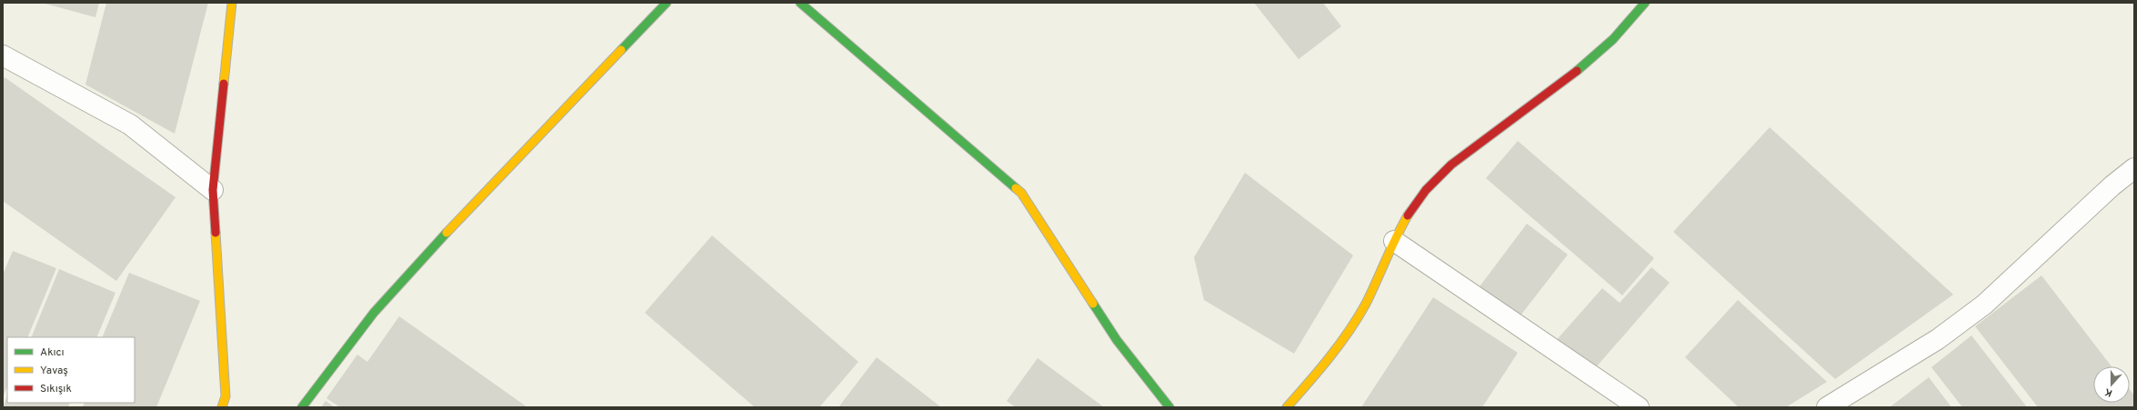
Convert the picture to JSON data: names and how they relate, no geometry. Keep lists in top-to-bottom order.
{
  "legend": ["Akıcı", "Yavaş", "Sıkışık"],
  "north": "bottom"
}
